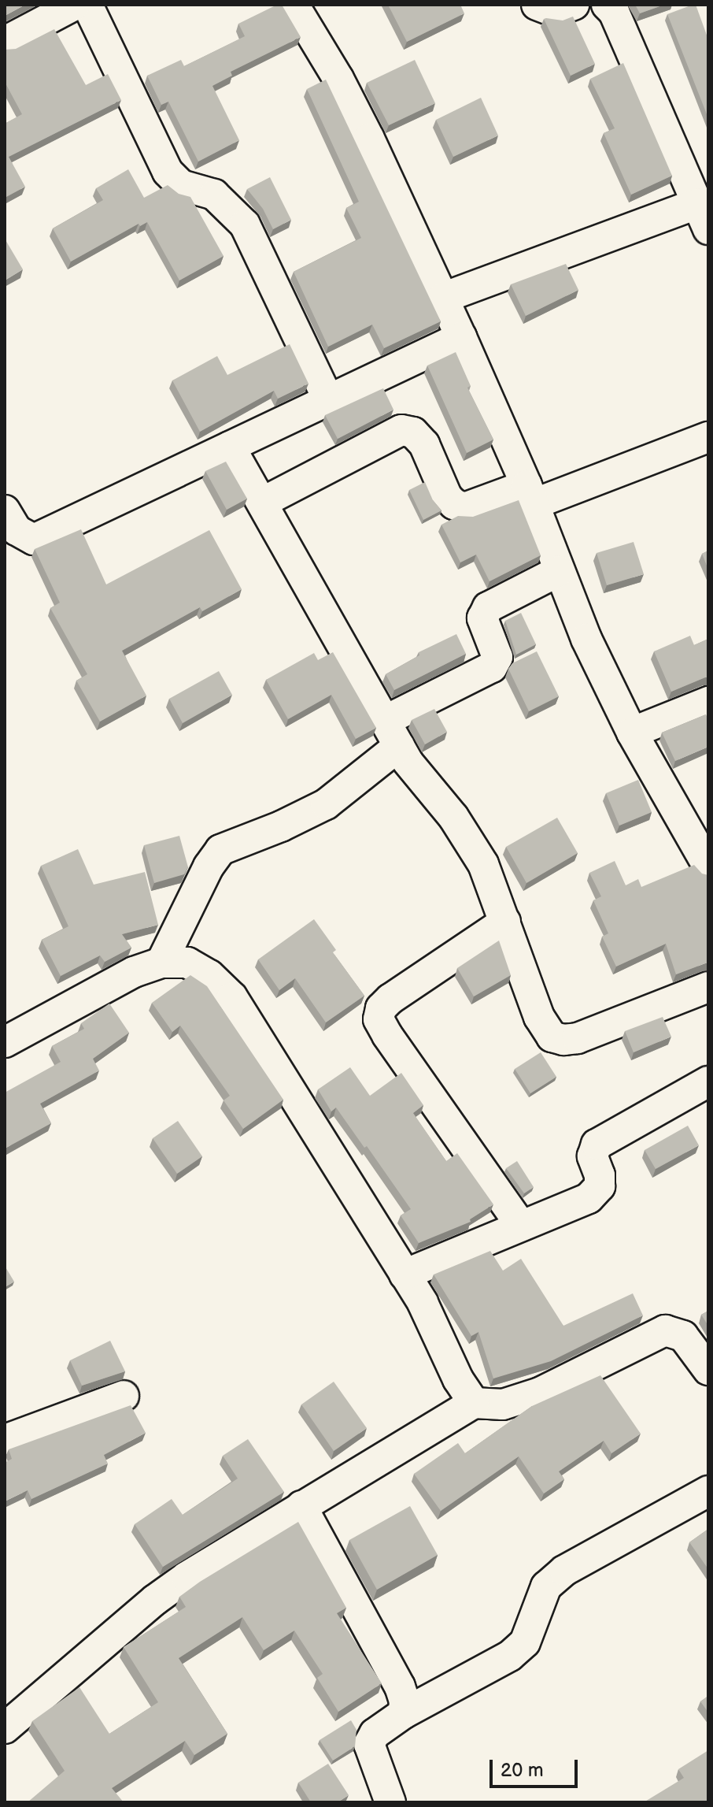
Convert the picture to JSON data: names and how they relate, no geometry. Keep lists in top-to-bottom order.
{
  "scale_bar": "20 m"
}
